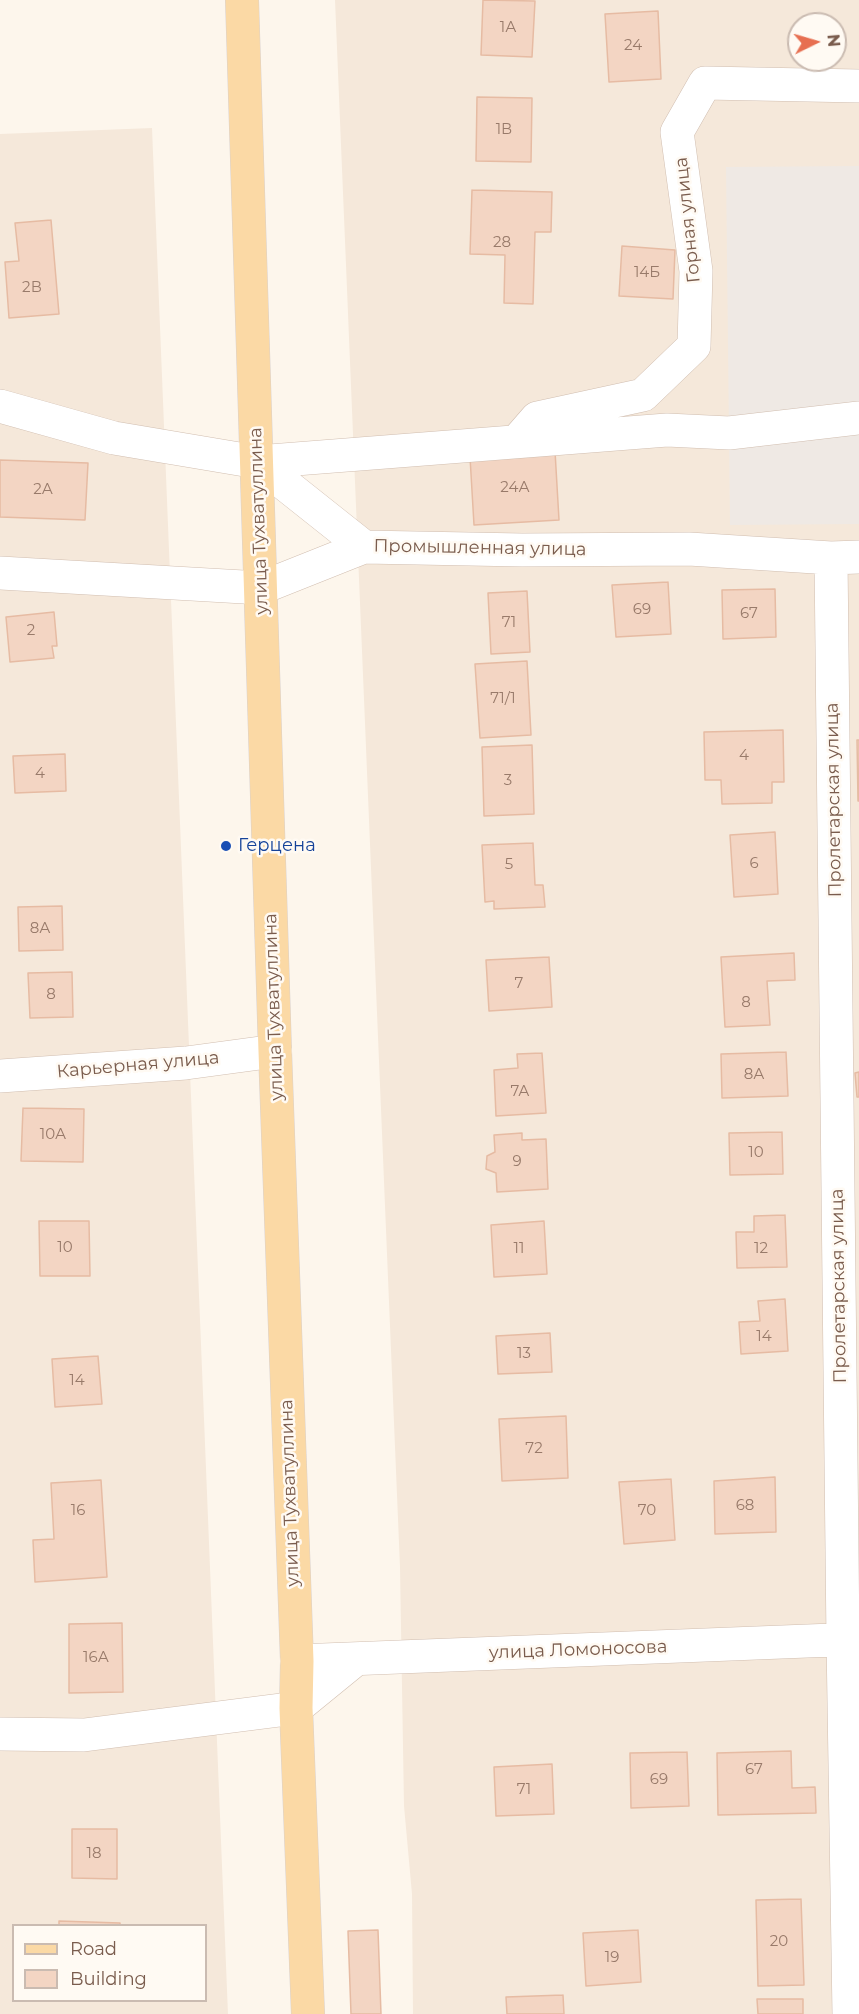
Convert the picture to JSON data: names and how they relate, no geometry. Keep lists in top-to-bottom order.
{
  "streets": {
    "main road": ["улица Тухватуллина"],
    "street": [
      "Горная улица",
      "Промышленная улица",
      "Пролетарская улица",
      "Карьерная улица",
      "улица Ломоносова"
    ]
  },
  "crossings": [
    ["улица Тухватуллина", "Промышленная улица"],
    ["улица Тухватуллина", "Карьерная улица"],
    ["улица Тухватуллина", "улица Ломоносова"],
    ["Промышленная улица", "Пролетарская улица"],
    ["Пролетарская улица", "улица Ломоносова"]
  ],
  "places": ["Герцена"],
  "house_numbers": [
    "1А",
    "24",
    "1В",
    "28",
    "14Б",
    "2В",
    "24А",
    "2А",
    "69",
    "67",
    "71",
    "2",
    "71/1",
    "4",
    "4",
    "3",
    "6",
    "5",
    "8А",
    "7",
    "8",
    "8",
    "8А",
    "7А",
    "10А",
    "10",
    "9",
    "10",
    "11",
    "12",
    "14",
    "13",
    "14",
    "72",
    "68",
    "16",
    "70",
    "16А",
    "67",
    "69",
    "71",
    "18",
    "20",
    "19"
  ],
  "legend": ["Road", "Building"],
  "north": "right"
}
